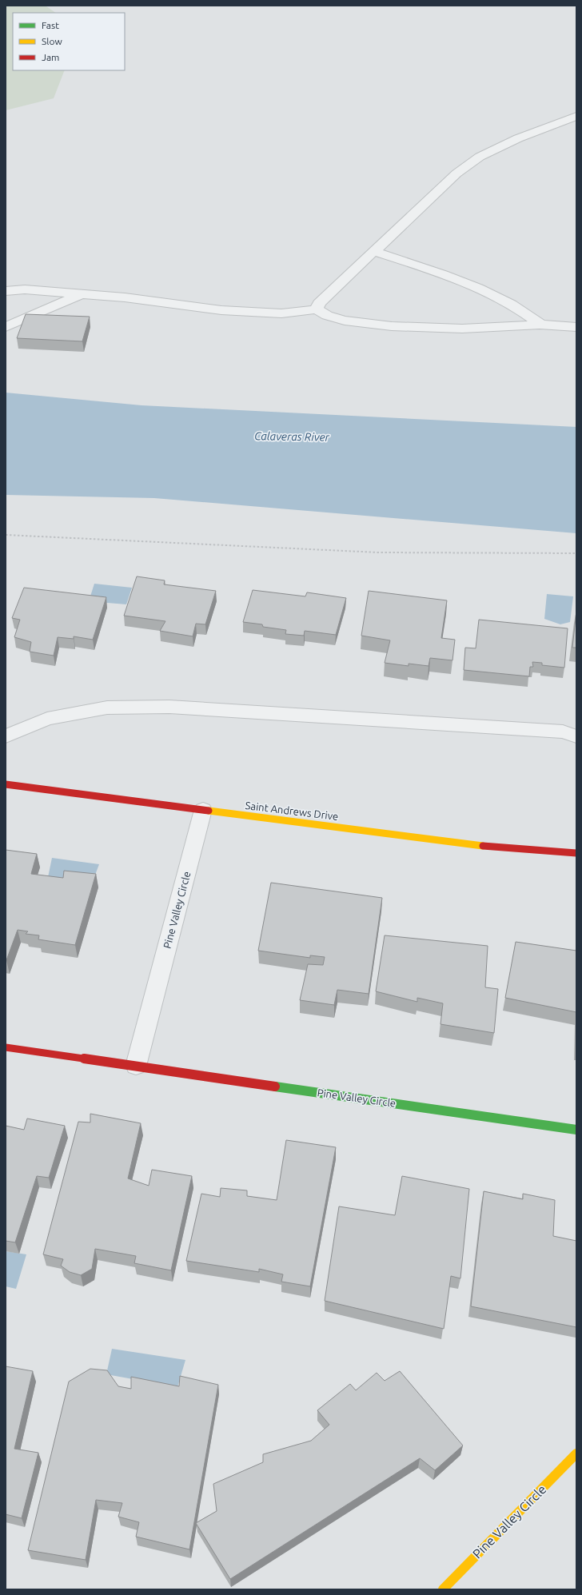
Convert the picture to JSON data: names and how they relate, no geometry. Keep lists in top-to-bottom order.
{
  "streets": {
    "street": ["Saint Andrews Drive", "Pine Valley Circle"]
  },
  "crossings": [
    ["Saint Andrews Drive", "Pine Valley Circle"]
  ],
  "water": ["Calaveras River"],
  "legend": ["Fast", "Slow", "Jam"]
}
